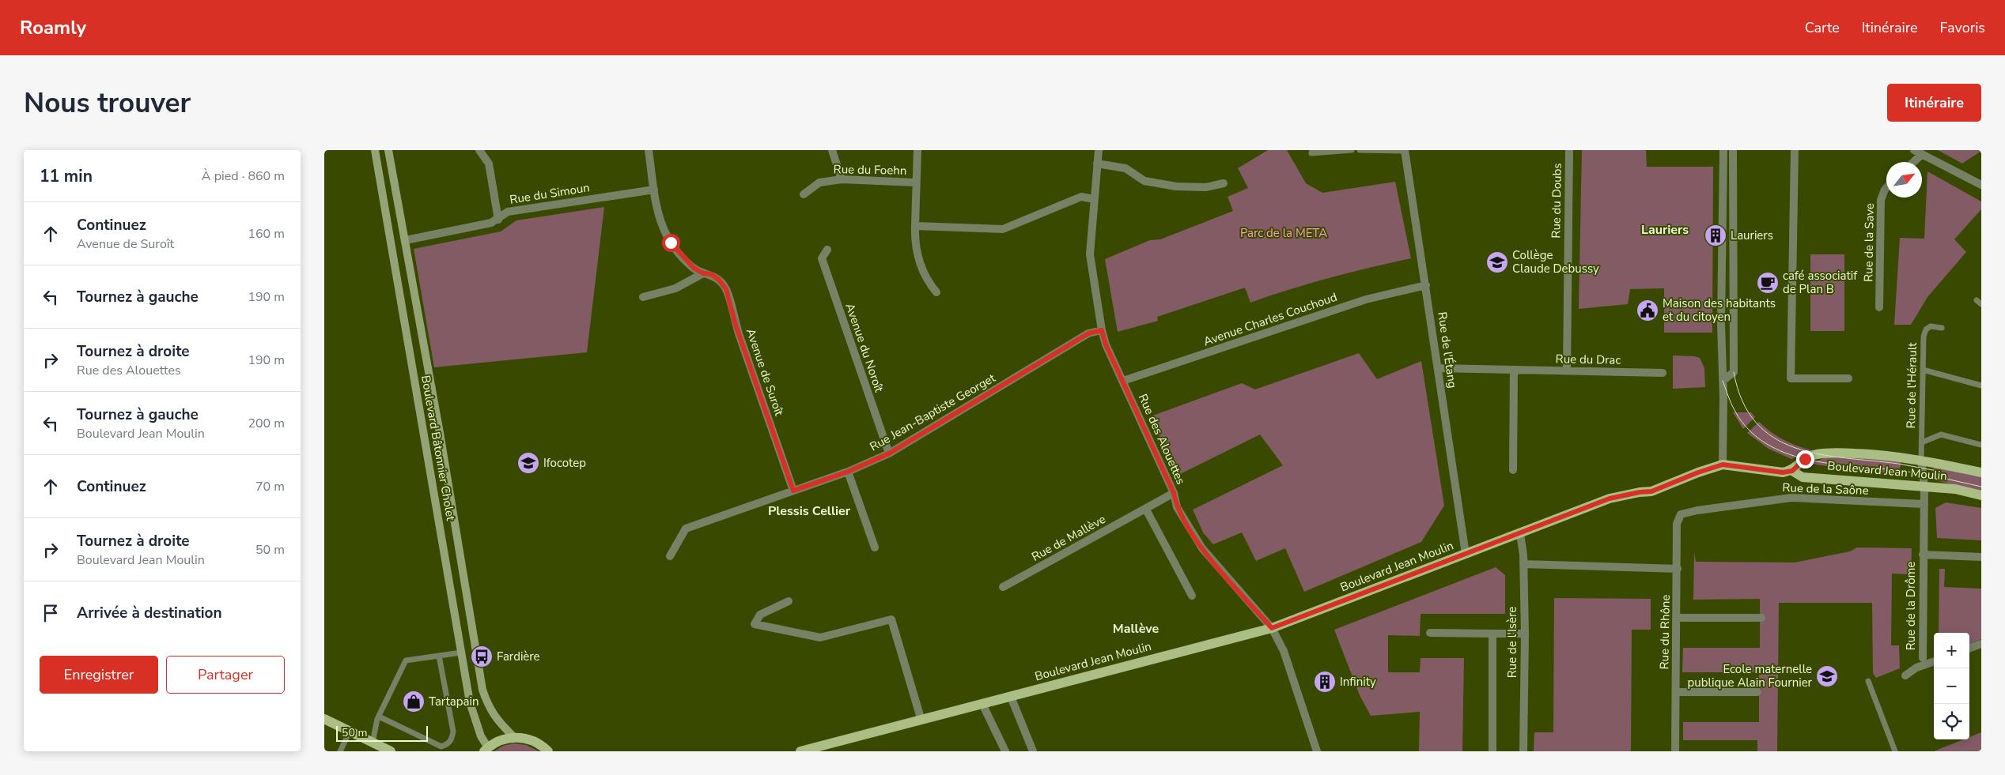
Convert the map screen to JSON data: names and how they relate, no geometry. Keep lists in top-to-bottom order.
{
  "streets": {
    "main road": ["Boulevard Jean Moulin"],
    "street": [
      "Rue du Foehn",
      "Rue du Simoun",
      "Rue du Doubs",
      "Rue de la Save",
      "Avenue Charles Couchoud",
      "Avenue du Noroît",
      "Rue de l'Étang",
      "Rue du Drac",
      "Avenue de Suroît",
      "Rue Jean-Baptiste Georget",
      "Rue des Alouettes",
      "Boulevard Bâtonnier Cholet",
      "Rue de la Saône",
      "Rue de Mallève",
      "Rue de la Drôme",
      "Rue du Rhône",
      "Rue de l'Isère"
    ],
    "lane": ["Rue de l'Hérault"]
  },
  "crossings": [
    ["Rue du Simoun", "Avenue de Suroît"],
    ["Rue du Simoun", "Boulevard Bâtonnier Cholet"],
    ["Rue du Doubs", "Rue du Drac"],
    ["Avenue Charles Couchoud", "Rue de l'Étang"],
    ["Avenue Charles Couchoud", "Rue des Alouettes"],
    ["Avenue du Noroît", "Rue Jean-Baptiste Georget"],
    ["Rue de l'Étang", "Rue du Drac"],
    ["Rue de l'Étang", "Boulevard Jean Moulin"],
    ["Avenue de Suroît", "Rue Jean-Baptiste Georget"],
    ["Rue de l'Hérault", "Boulevard Jean Moulin"],
    ["Rue de l'Hérault", "Rue de la Drôme"],
    ["Rue Jean-Baptiste Georget", "Rue des Alouettes"],
    ["Rue des Alouettes", "Boulevard Jean Moulin"],
    ["Rue des Alouettes", "Rue de Mallève"],
    ["Boulevard Jean Moulin", "Rue de la Drôme"],
    ["Boulevard Jean Moulin", "Rue de l'Isère"],
    ["Rue de la Saône", "Rue de la Drôme"],
    ["Rue de la Saône", "Rue du Rhône"]
  ],
  "districts": ["Lauriers", "Plessis Cellier", "Mallève"],
  "parks": ["Parc de la META"],
  "places": {
    "building": ["Lauriers", "Infinity"],
    "school or university": ["Collège Claude Debussy", "Ifocotep", "Ecole maternelle publique Alain Fournier"],
    "cafe": ["café associatif de Plan B"],
    "public building": ["Maison des habitants et du citoyen"],
    "bus stop": ["Fardière"],
    "shop": ["Tartapain"]
  },
  "scale_bar": "50 m",
  "north": "top right",
  "page": {
    "header": "Roamly",
    "nav": ["Carte", "Itinéraire", "Favoris"],
    "buttons": [
      "Itinéraire",
      ["Enregistrer", "Partager"]
    ],
    "title": "Nous trouver",
    "heading": ["11 min", "À pied · 860 m"],
    "list": [
      ["Continuez", "Avenue de Suroît", "160 m"],
      ["Tournez à gauche", "190 m"],
      ["Tournez à droite", "Rue des Alouettes", "190 m"],
      ["Tournez à gauche", "Boulevard Jean Moulin", "200 m"],
      ["Continuez", "70 m"],
      ["Tournez à droite", "Boulevard Jean Moulin", "50 m"],
      "Arrivée à destination"
    ],
    "map_buttons": ["+", "−"],
    "scale": "50 m"
  }
}
